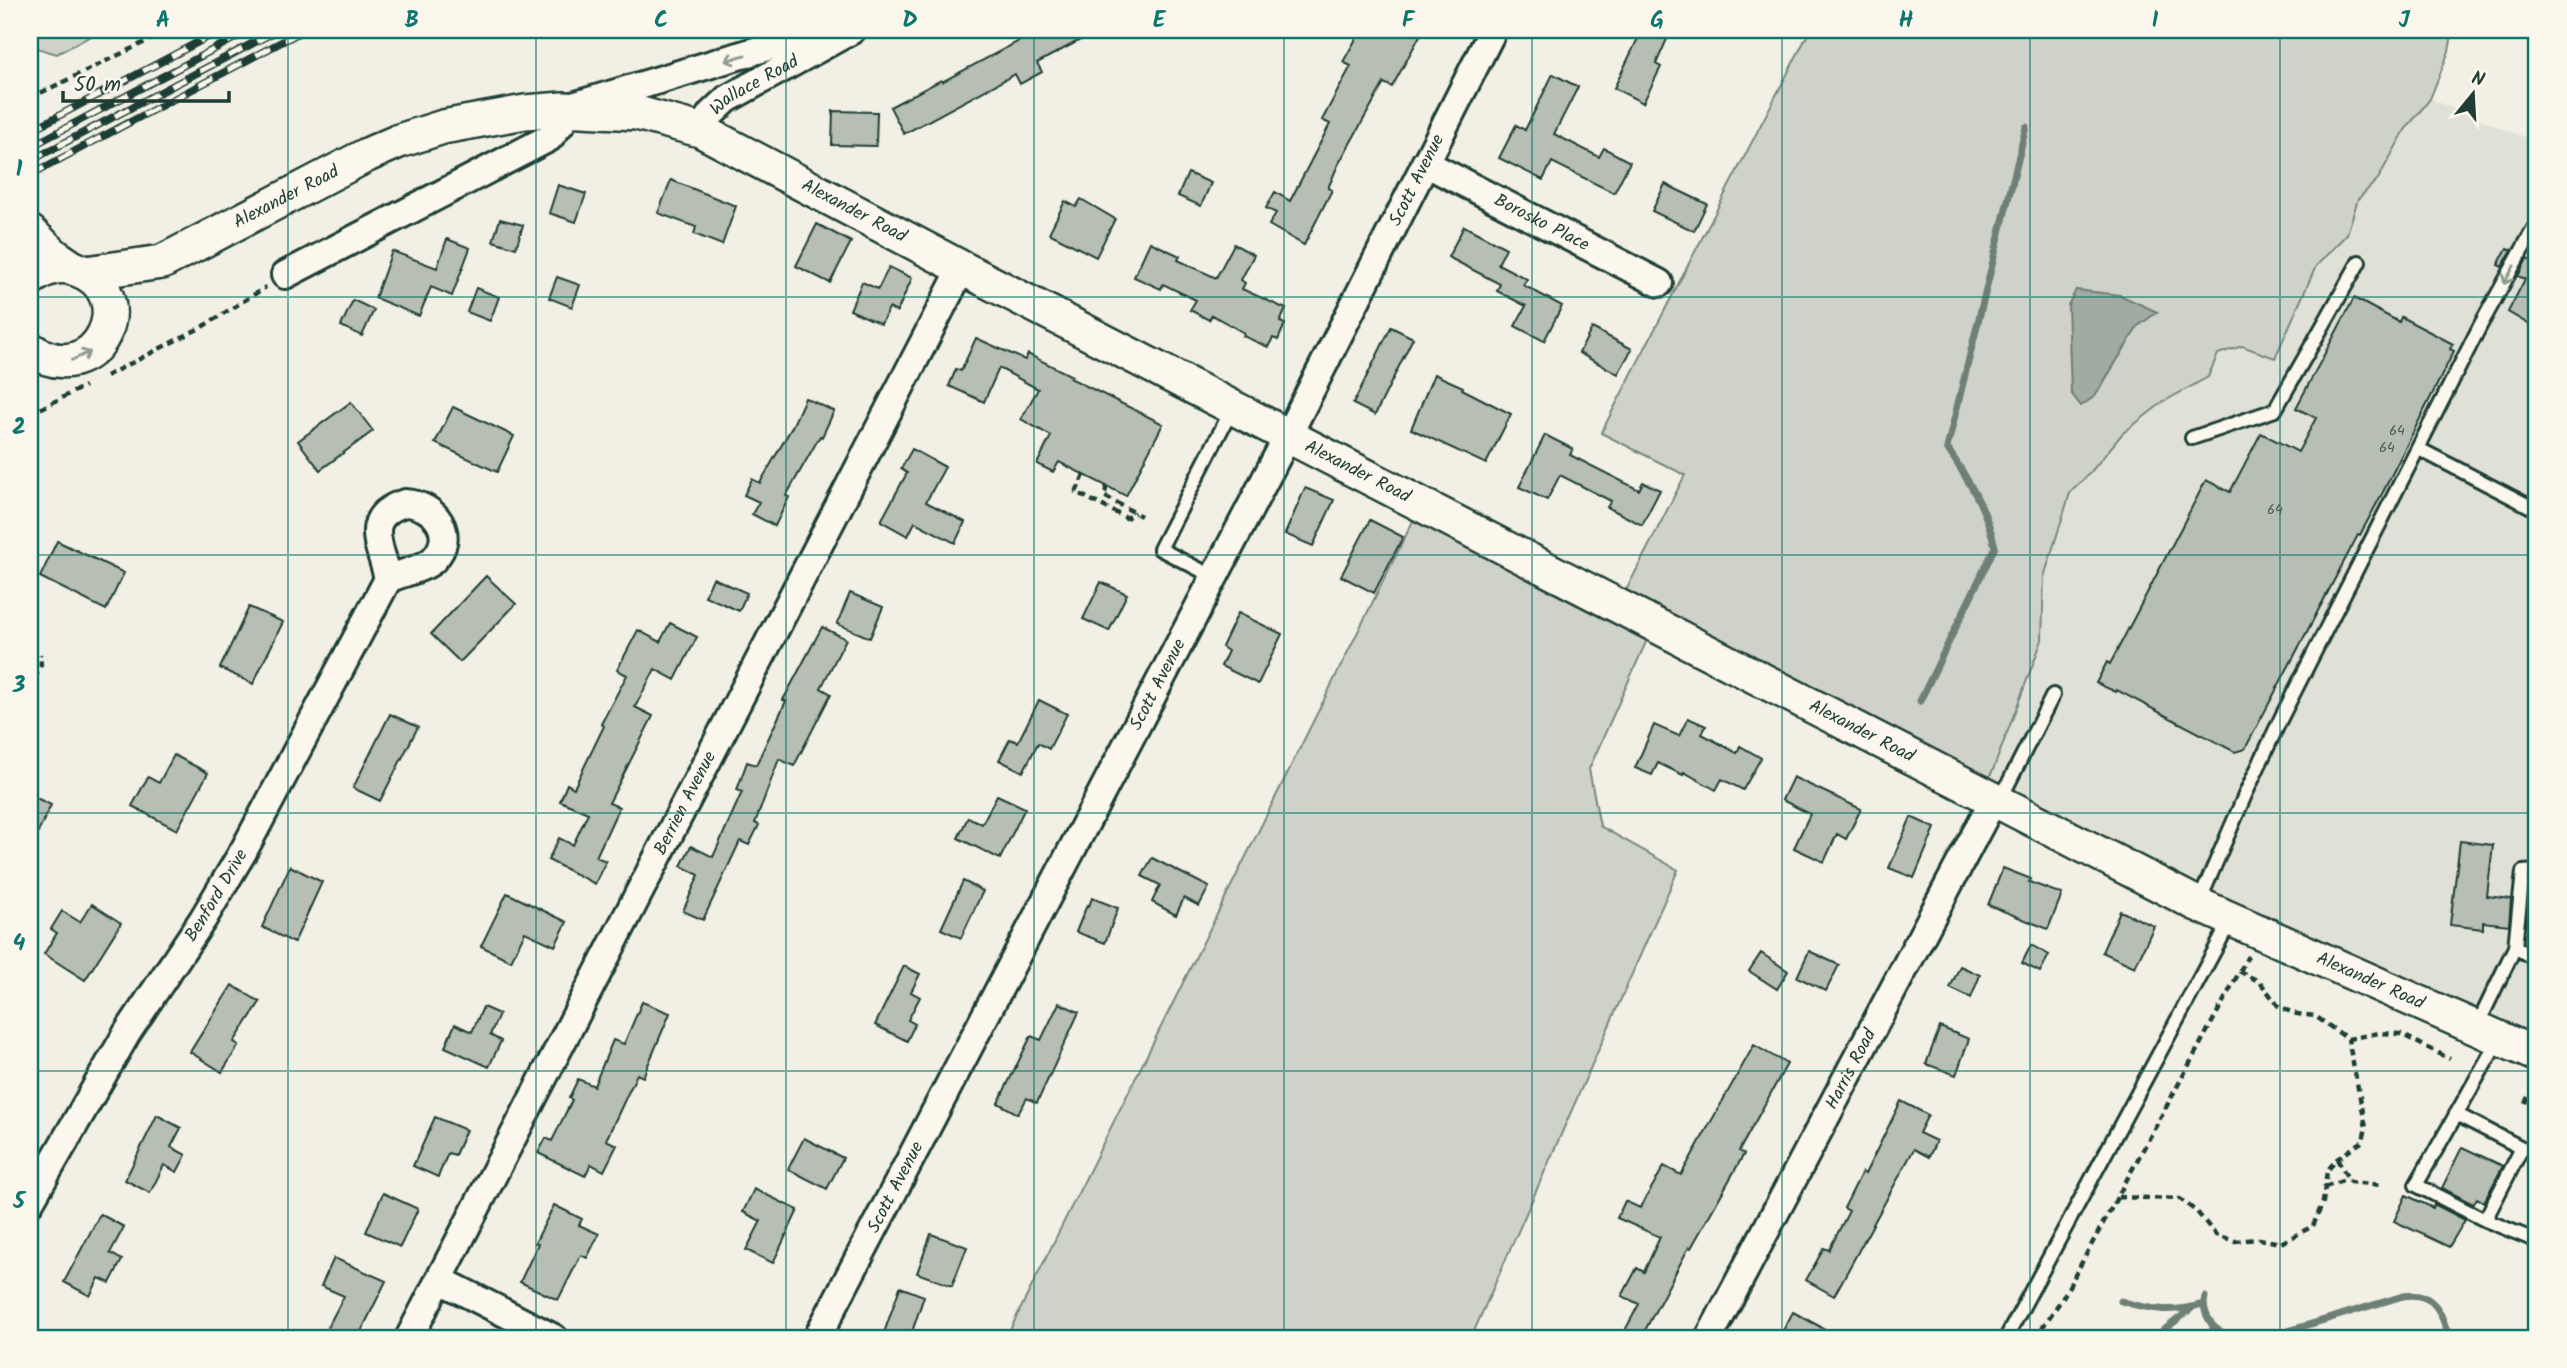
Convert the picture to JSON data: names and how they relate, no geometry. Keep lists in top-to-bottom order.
{
  "streets": {
    "street": [
      "Wallace Road",
      "Scott Avenue",
      "Alexander Road",
      "Borosko Place",
      "Berrien Avenue",
      "Benford Drive",
      "Harris Road"
    ]
  },
  "crossings": [
    ["Wallace Road", "Alexander Road"],
    ["Scott Avenue", "Alexander Road"],
    ["Scott Avenue", "Borosko Place"],
    ["Alexander Road", "Berrien Avenue"],
    ["Alexander Road", "Harris Road"]
  ],
  "house_numbers": ["64", "64", "64"],
  "scale_bar": "50 m",
  "north": "top",
  "grid": {
    "columns": [
      "A",
      "B",
      "C",
      "D",
      "E",
      "F",
      "G",
      "H",
      "I",
      "J"
    ],
    "rows": [
      "1",
      "2",
      "3",
      "4",
      "5"
    ]
  }
}
